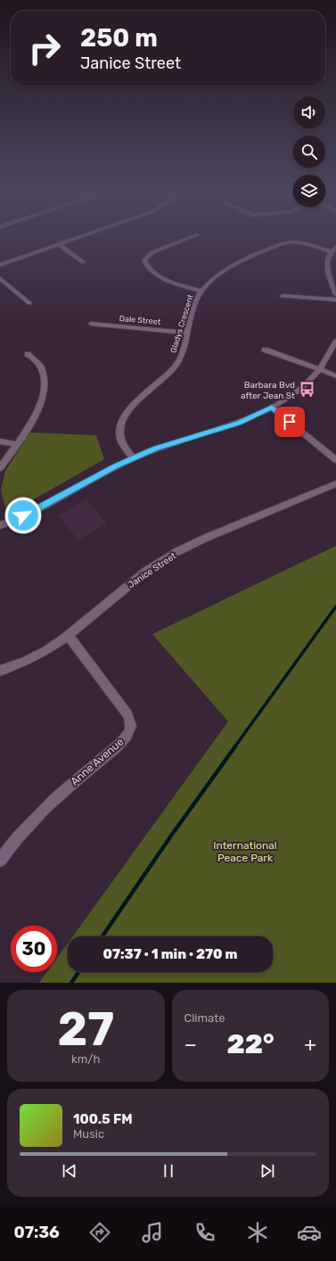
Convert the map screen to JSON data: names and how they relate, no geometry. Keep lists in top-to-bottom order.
{
  "streets": {
    "street": [
      "Dale Street",
      "Gladys Crescent",
      "Janice Street",
      "Anne Avenue"
    ]
  },
  "crossings": [
    ["Dale Street", "Gladys Crescent"],
    ["Janice Street", "Anne Avenue"]
  ],
  "parks": ["International Peace Park"],
  "places": {
    "bus stop": ["Barbara Bvd after Jean St"]
  },
  "page": {
    "turn": ["250 m", "Janice Street"],
    "limit": "30",
    "trip": "07:37 · 1 min · 270 m",
    "tile": [
      ["27", "km/h"],
      "Climate"
    ],
    "heat": ["−", "22°", "+"],
    "song": ["100.5 FM", "Music"],
    "tabs": "07:36"
  }
}
